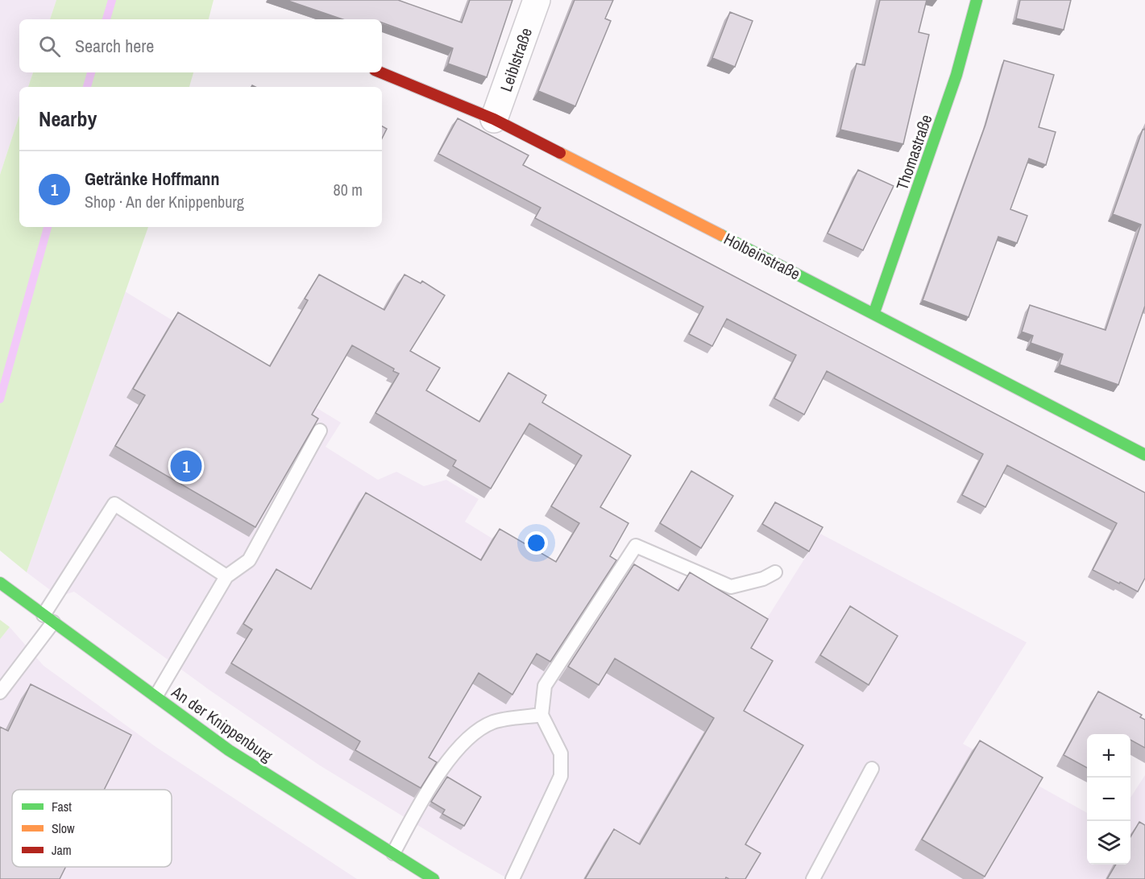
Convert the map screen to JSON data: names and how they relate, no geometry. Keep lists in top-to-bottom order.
{
  "streets": {
    "street": [
      "Leiblstraße",
      "Thomastraße",
      "Holbeinstraße",
      "An der Knippenburg"
    ]
  },
  "crossings": [
    ["Leiblstraße", "Holbeinstraße"],
    ["Thomastraße", "Holbeinstraße"]
  ],
  "legend": ["Fast", "Slow", "Jam"],
  "page": {
    "search": "Search here",
    "heading": "Nearby",
    "list": [
      {
        "mark": "1",
        "name": "Getränke Hoffmann",
        "note": "Shop · An der Knippenburg",
        "value": "80 m"
      }
    ],
    "pins": "1",
    "map_buttons": ["+", "−"]
  }
}
